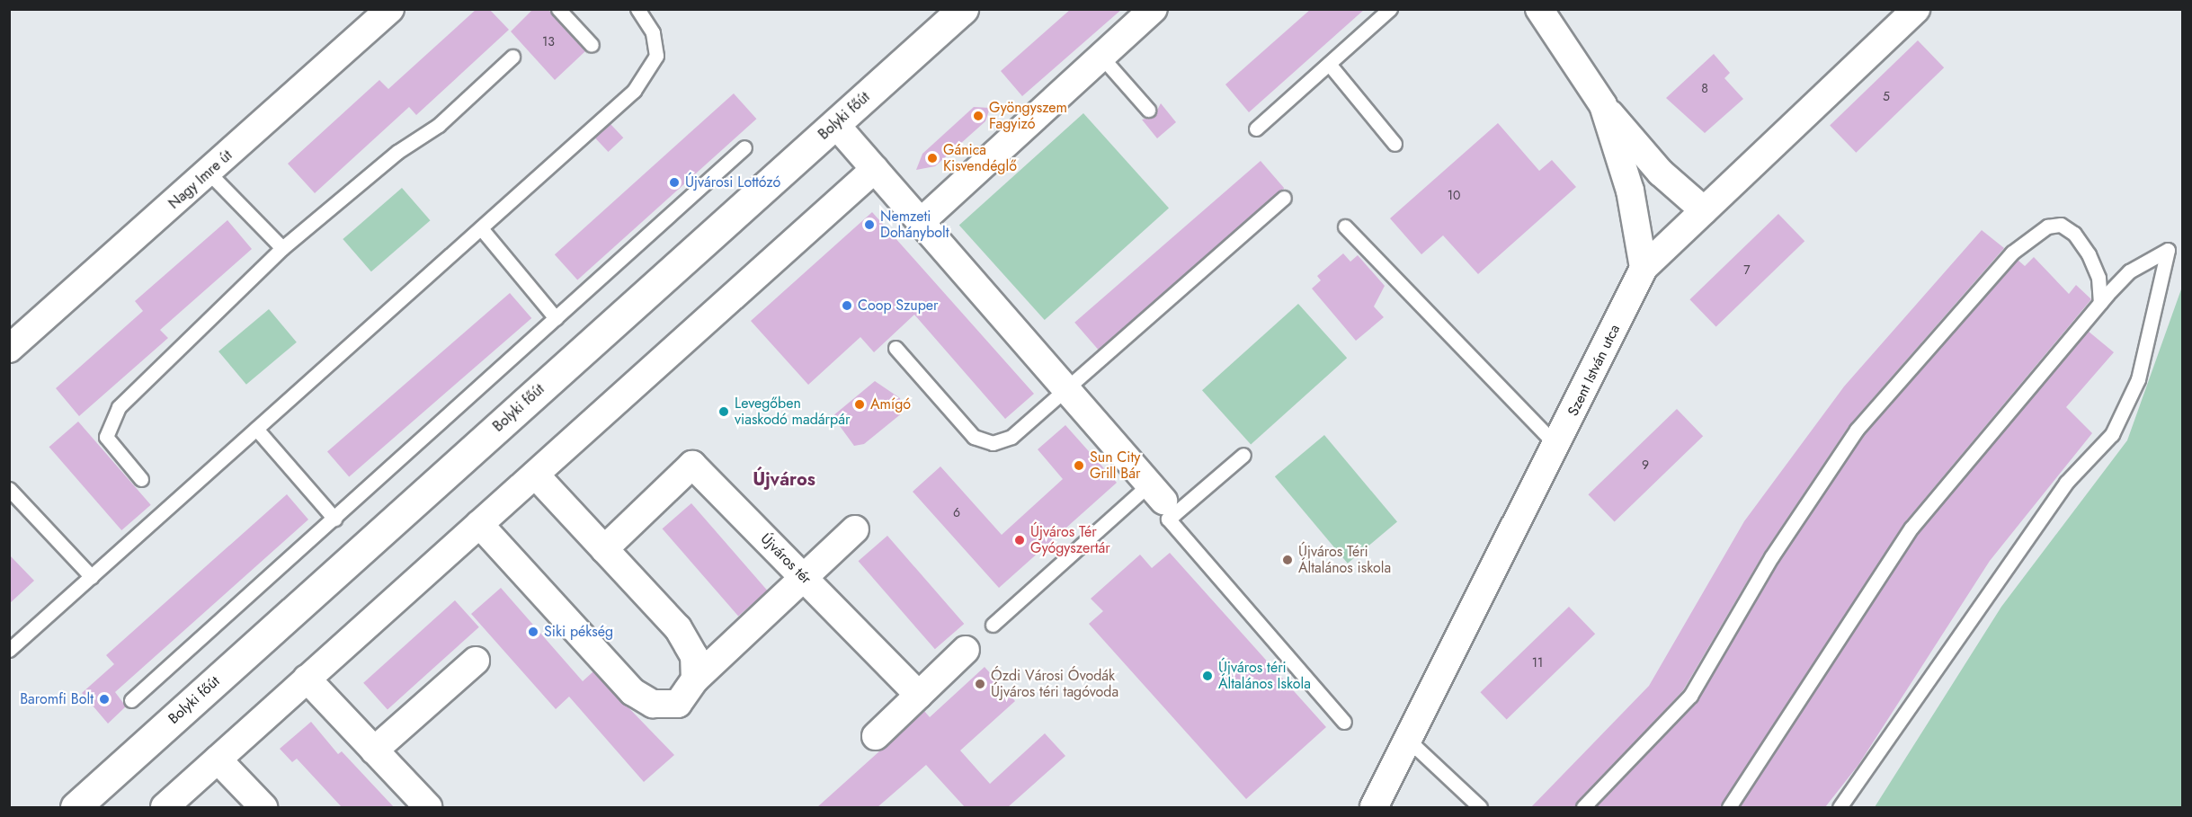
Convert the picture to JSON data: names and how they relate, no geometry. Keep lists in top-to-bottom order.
{
  "streets": {
    "main road": ["Bolyki főút"],
    "street": ["Nagy Imre út", "Szent István utca", "Újváros tér"]
  },
  "districts": ["Újváros"],
  "places": [
    "Gyöngyszem Fagyizó",
    "Gánica Kisvendéglő",
    "Újvárosi Lottózó",
    "Nemzeti Dohánybolt",
    "Coop Szuper",
    "Amígó",
    "Levegőben viaskodó madárpár",
    "Sun City Grill Bár",
    "Újváros Tér Gyógyszertár",
    "Újváros Téri Általános iskola",
    "Siki pékség",
    "Újváros téri Általános Iskola",
    "Ózdi Városi Óvodák Újváros téri tagóvoda",
    "Baromfi Bolt"
  ],
  "house_numbers": [
    "13",
    "8",
    "5",
    "10",
    "7",
    "9",
    "6",
    "11"
  ]
}
